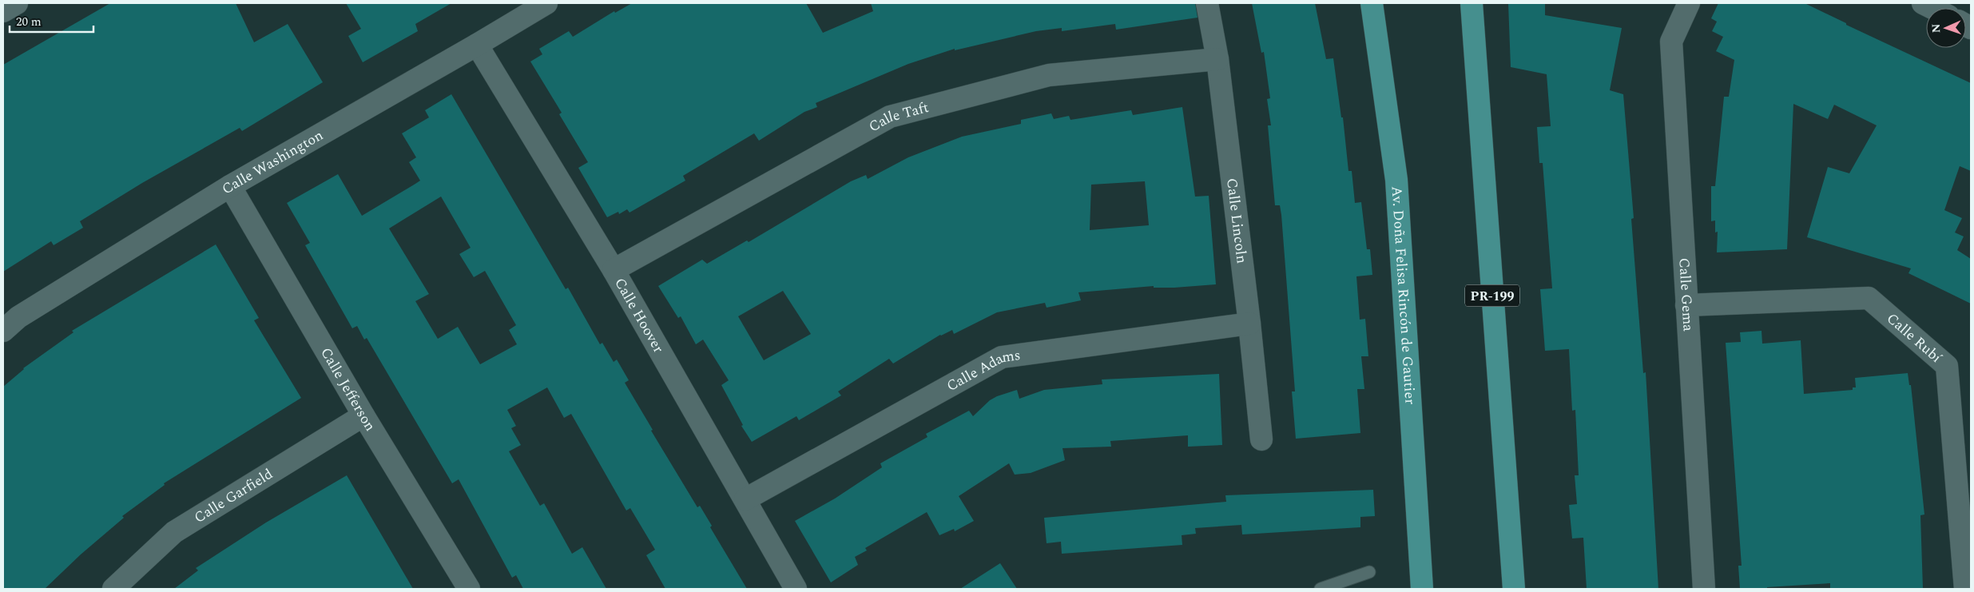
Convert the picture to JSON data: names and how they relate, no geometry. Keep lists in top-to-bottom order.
{
  "streets": {
    "main road": ["Av. Doña Felisa Rincón de Gautier", "PR-199"],
    "street": [
      "Calle Taft",
      "Calle Washington",
      "Calle Lincoln",
      "Calle Gema",
      "Calle Hoover",
      "Calle Rubí",
      "Calle Adams",
      "Calle Jefferson",
      "Calle Garfield"
    ]
  },
  "crossings": [
    ["Calle Taft", "Calle Lincoln"],
    ["Calle Taft", "Calle Hoover"],
    ["Calle Washington", "Calle Hoover"],
    ["Calle Washington", "Calle Jefferson"],
    ["Calle Lincoln", "Calle Adams"],
    ["Calle Gema", "Calle Rubí"],
    ["Calle Hoover", "Calle Adams"],
    ["Calle Jefferson", "Calle Garfield"]
  ],
  "scale_bar": "20 m",
  "north": "left"
}
